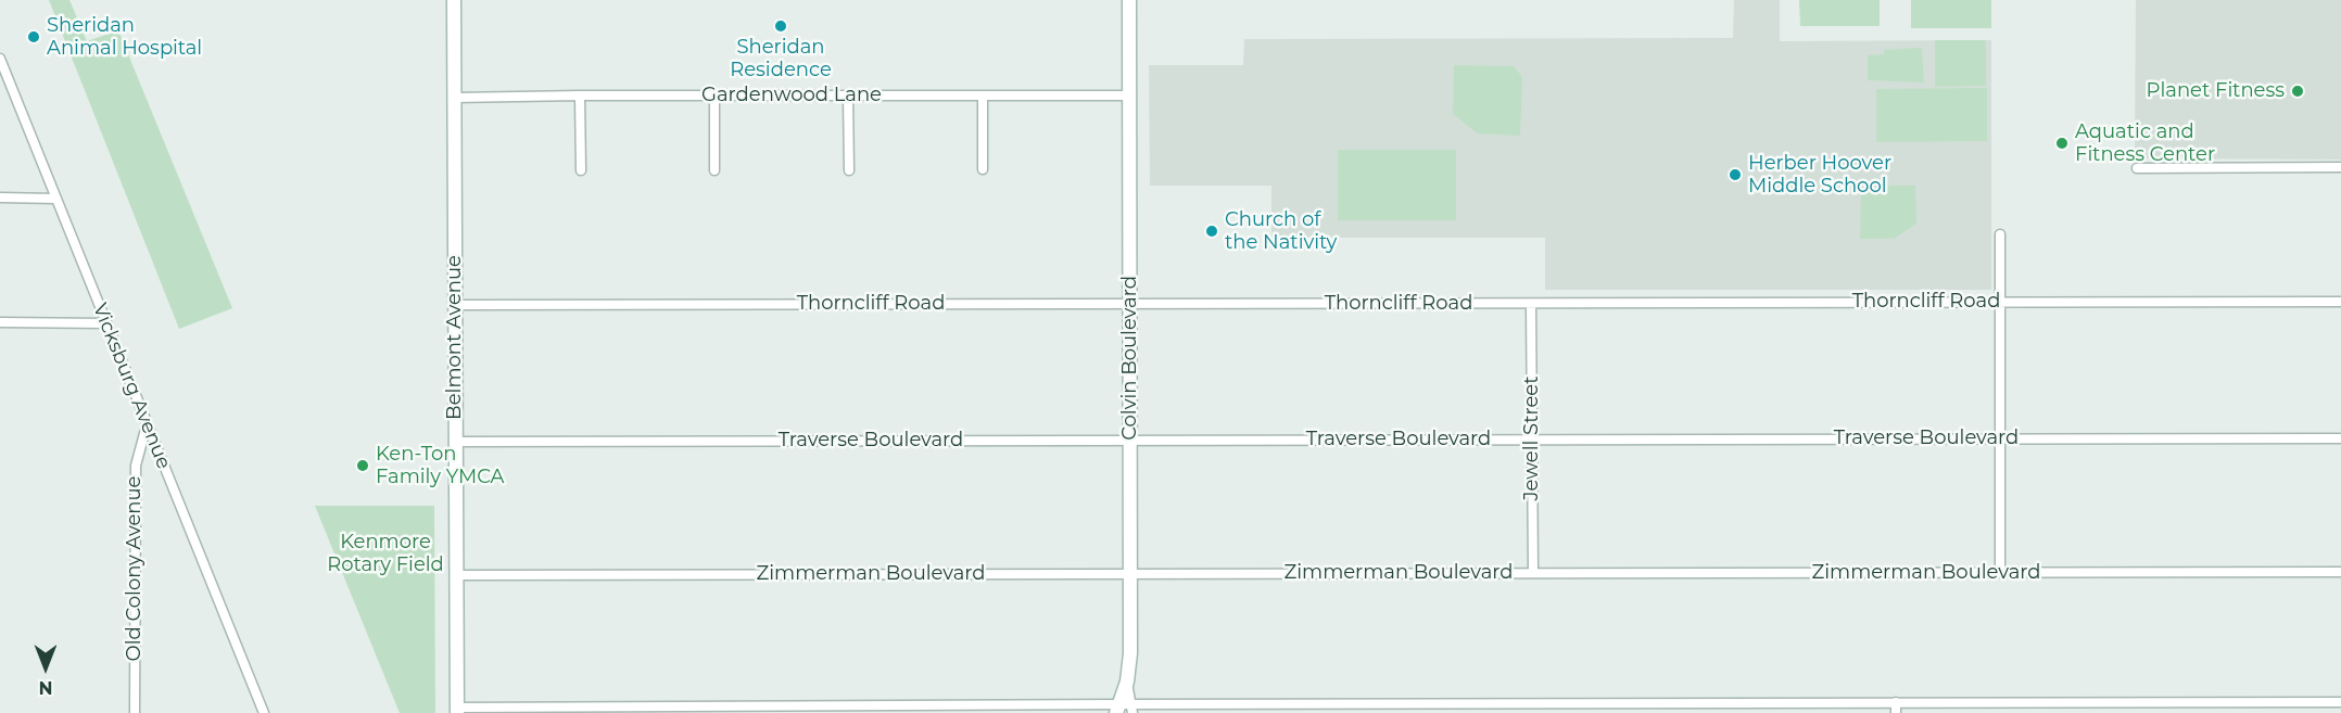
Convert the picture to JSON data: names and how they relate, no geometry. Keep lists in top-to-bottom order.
{
  "streets": {
    "street": [
      "Gardenwood Lane",
      "Thorncliff Road",
      "Belmont Avenue",
      "Colvin Boulevard",
      "Vicksburg Avenue",
      "Jewell Street",
      "Traverse Boulevard",
      "Old Colony Avenue",
      "Zimmerman Boulevard"
    ]
  },
  "crossings": [
    ["Gardenwood Lane", "Belmont Avenue"],
    ["Gardenwood Lane", "Colvin Boulevard"],
    ["Thorncliff Road", "Belmont Avenue"],
    ["Thorncliff Road", "Colvin Boulevard"],
    ["Thorncliff Road", "Jewell Street"],
    ["Belmont Avenue", "Traverse Boulevard"],
    ["Belmont Avenue", "Zimmerman Boulevard"],
    ["Colvin Boulevard", "Traverse Boulevard"],
    ["Colvin Boulevard", "Zimmerman Boulevard"],
    ["Vicksburg Avenue", "Old Colony Avenue"],
    ["Jewell Street", "Traverse Boulevard"],
    ["Jewell Street", "Zimmerman Boulevard"]
  ],
  "parks": ["Kenmore Rotary Field"],
  "places": [
    "Sheridan Residence",
    "Sheridan Animal Hospital",
    "Planet Fitness",
    "Aquatic and Fitness Center",
    "Herber Hoover Middle School",
    "Church of the Nativity",
    "Ken-Ton Family YMCA"
  ],
  "north": "bottom"
}
